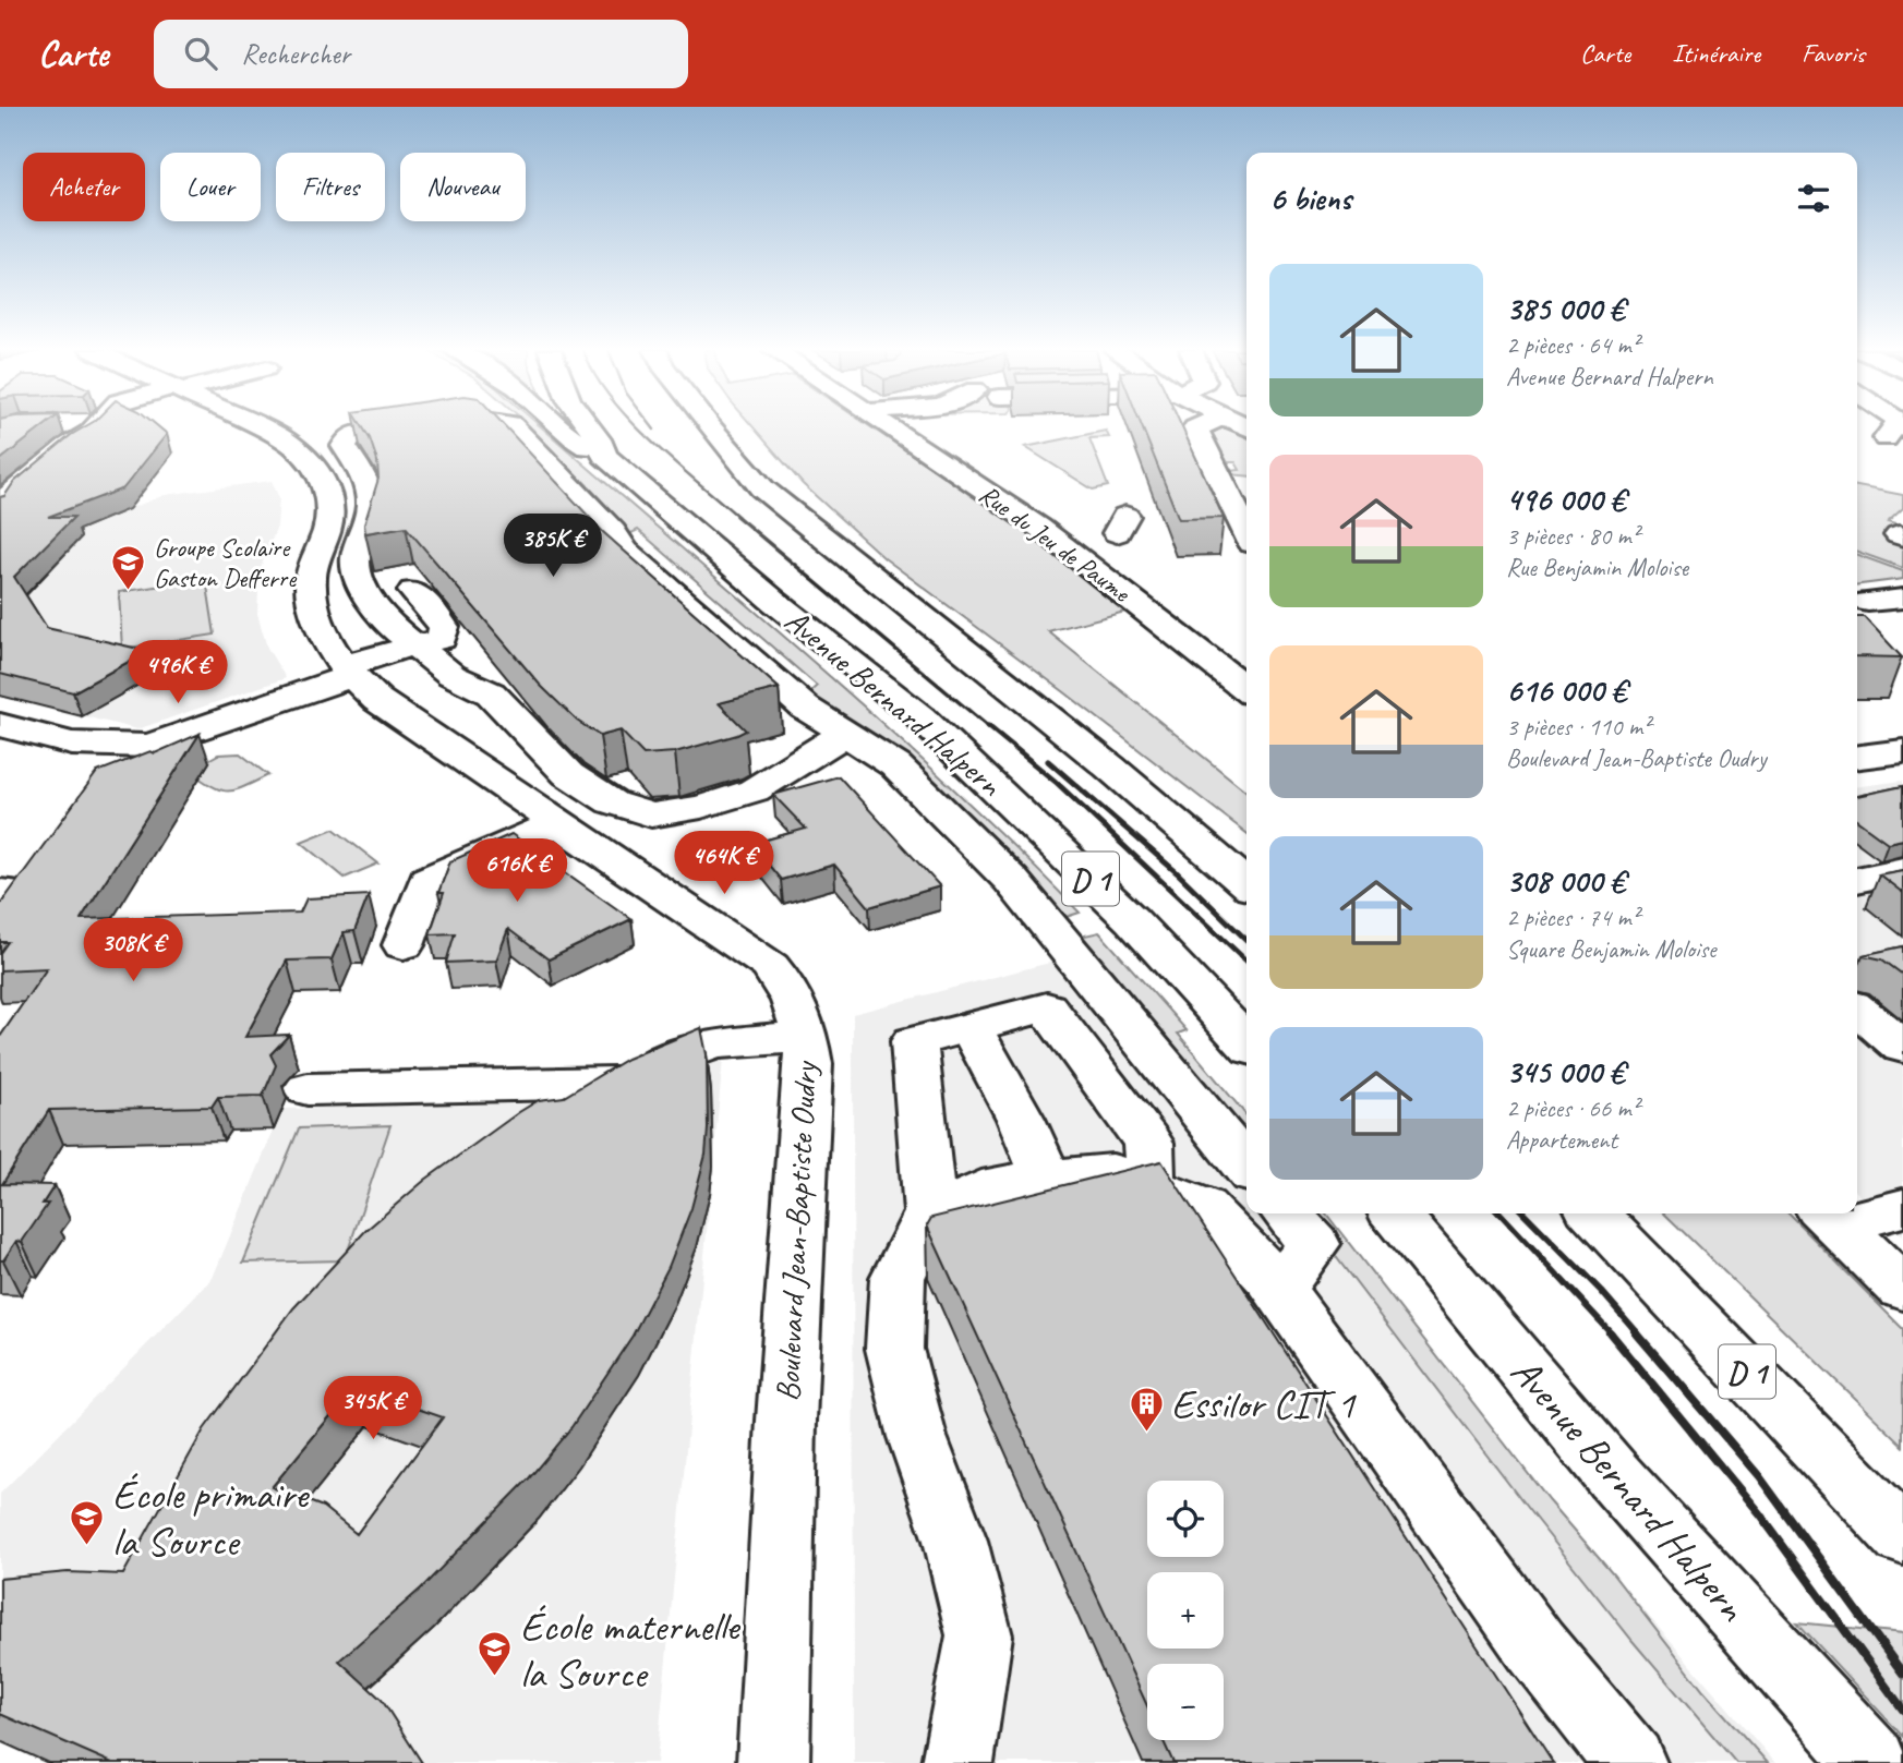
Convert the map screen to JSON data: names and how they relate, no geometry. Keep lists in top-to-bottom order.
{
  "streets": {
    "main road": [
      "Rue du Jeu de Paume",
      "Avenue Bernard Halpern",
      "D 1",
      "Boulevard Jean-Baptiste Oudry"
    ]
  },
  "places": {
    "school or university": ["Groupe Scolaire Gaston Defferre", "École primaire la Source", "École maternelle la Source"],
    "building": ["Essilor CIT 1"]
  },
  "page": {
    "header": "Carte",
    "search": "Rechercher",
    "nav": ["Carte", "Itinéraire", "Favoris"],
    "chip": [
      "Acheter",
      "Louer",
      "Filtres",
      "Nouveau"
    ],
    "heading": "6 biens",
    "list": [
      {
        "name": "385 000 €",
        "note": "2 pièces · 64 m² · Avenue Bernard Halpern"
      },
      {
        "name": "496 000 €",
        "note": "3 pièces · 80 m² · Rue Benjamin Moloise"
      },
      {
        "name": "616 000 €",
        "note": "3 pièces · 110 m² · Boulevard Jean-Baptiste Oudry"
      },
      {
        "name": "308 000 €",
        "note": "2 pièces · 74 m² · Square Benjamin Moloise"
      },
      {
        "name": "345 000 €",
        "note": "2 pièces · 66 m² · Appartement"
      }
    ],
    "price": [
      "385K €",
      "496K €",
      "464K €",
      "616K €",
      "308K €",
      "345K €"
    ],
    "map_buttons": ["+", "−"]
  }
}
